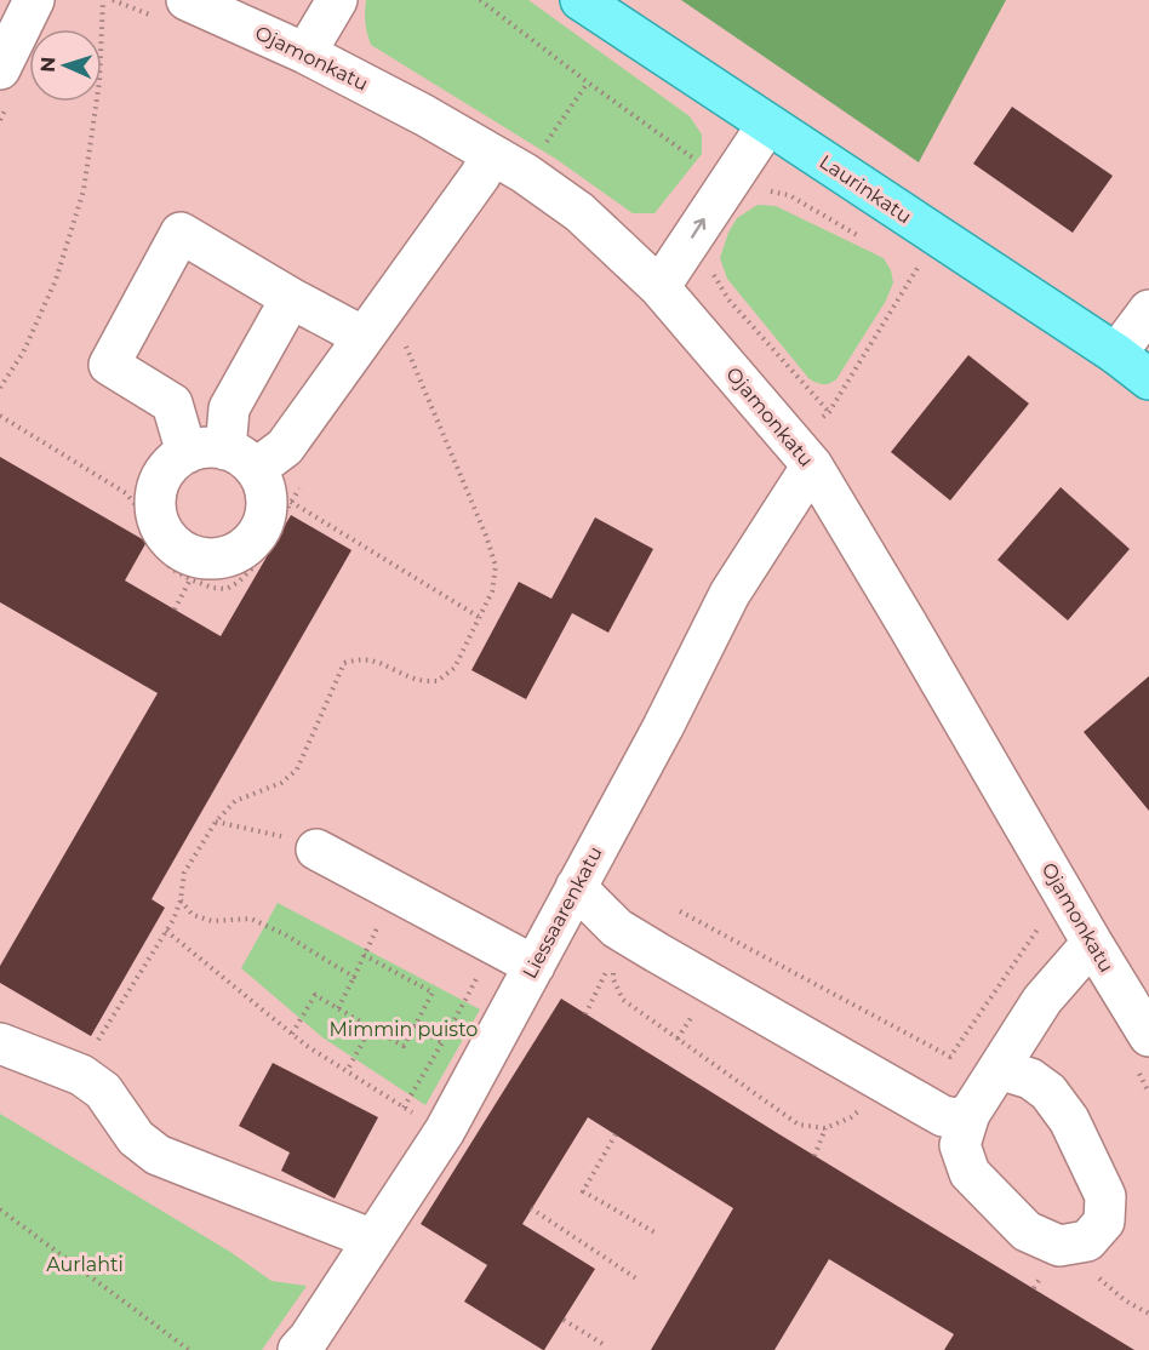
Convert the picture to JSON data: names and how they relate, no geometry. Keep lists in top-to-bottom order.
{
  "streets": {
    "main road": ["Laurinkatu"],
    "street": ["Ojamonkatu", "Liessaarenkatu"]
  },
  "crossings": [
    ["Ojamonkatu", "Liessaarenkatu"]
  ],
  "parks": ["Mimmin puisto", "Aurlahti"],
  "north": "left"
}
